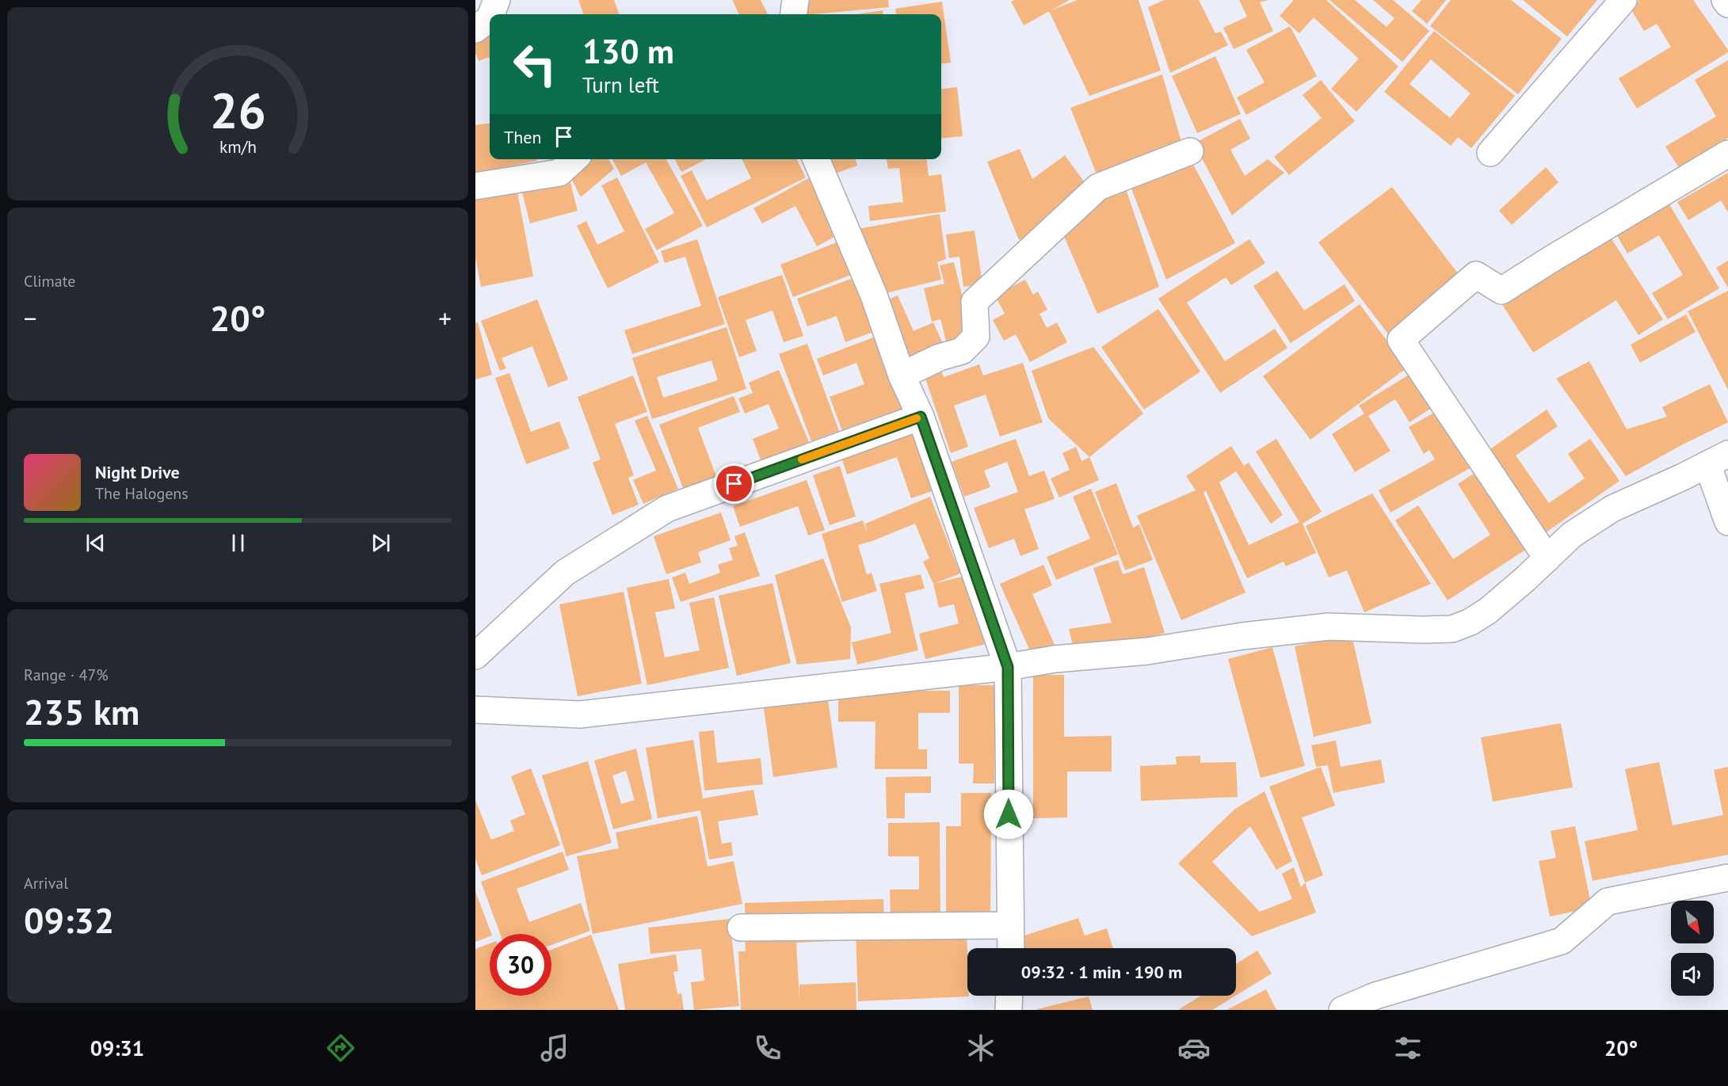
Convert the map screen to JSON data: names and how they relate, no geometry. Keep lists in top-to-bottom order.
{
  "north": "bottom right",
  "page": {
    "turn": ["130 m", "Turn left"],
    "then": "Then",
    "tile": [
      "Climate",
      ["Range · 47%", "235 km"],
      ["Arrival", "09:32"]
    ],
    "heat": ["−", "20°", "+"],
    "song": ["Night Drive", "The Halogens"],
    "limit": "30",
    "trip": "09:32 · 1 min · 190 m",
    "tabs": ["09:31", "20°"],
    "gauge": ["26", "km/h"]
  }
}
